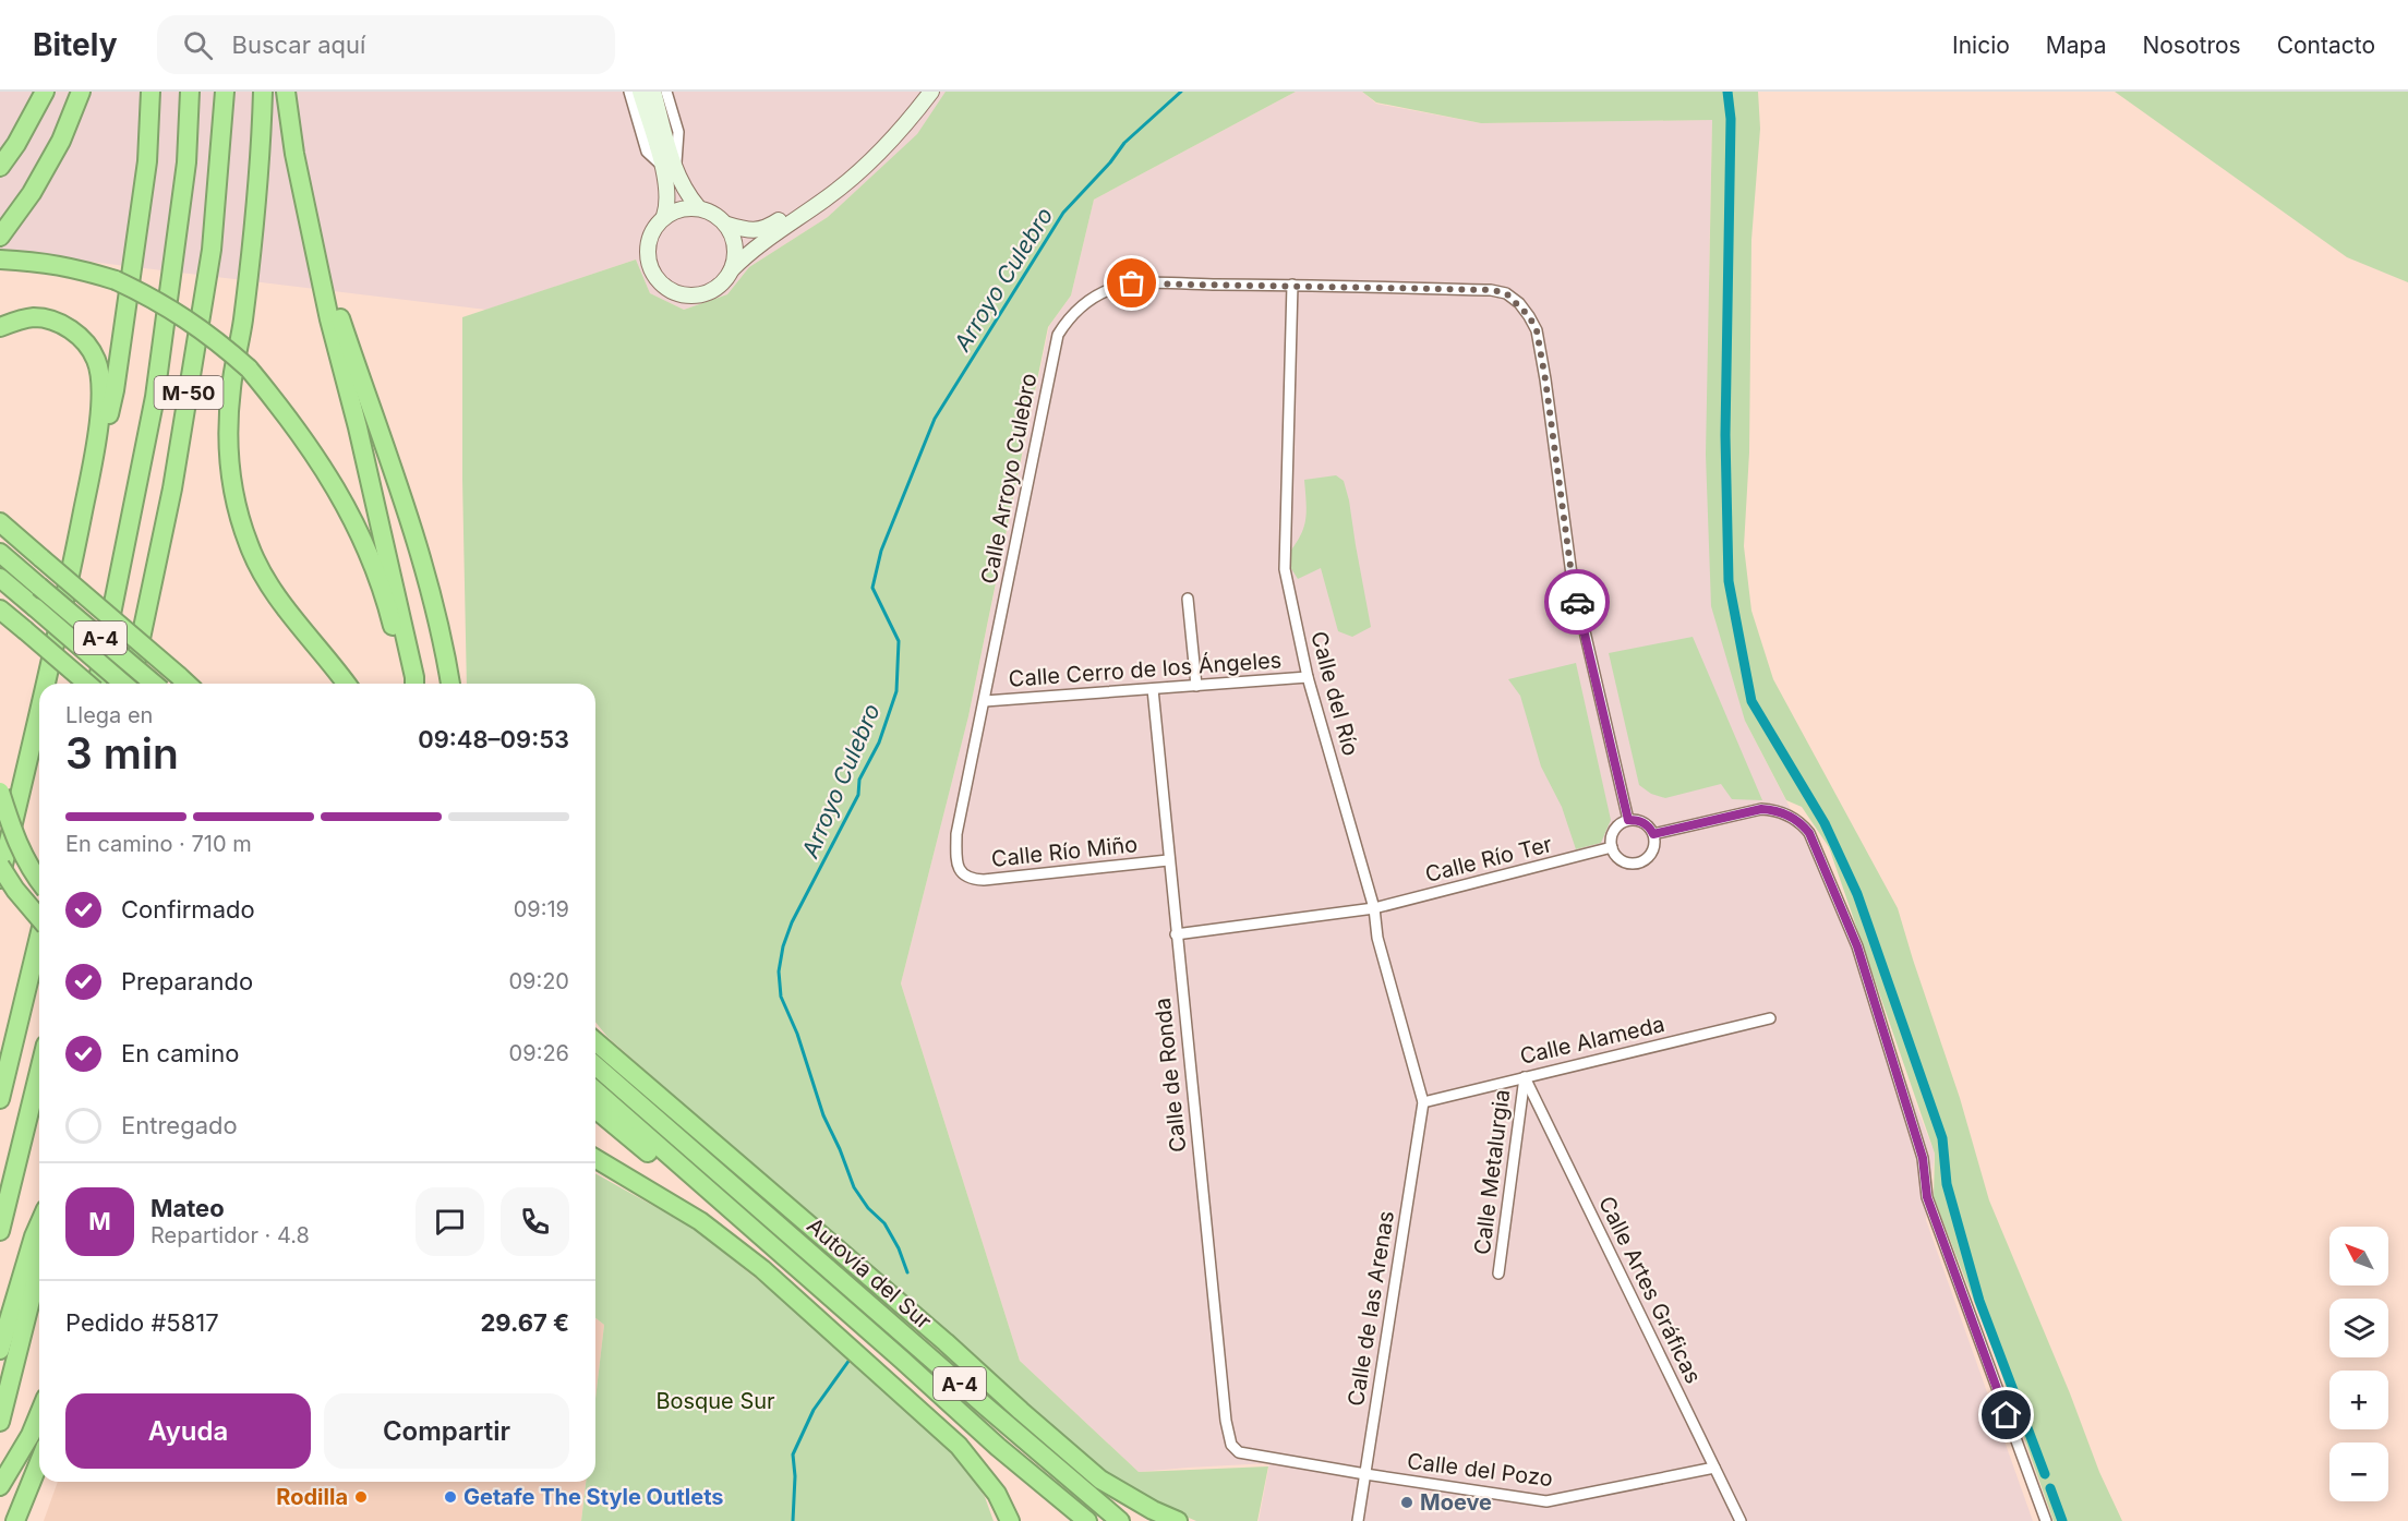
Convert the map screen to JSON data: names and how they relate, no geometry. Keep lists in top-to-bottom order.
{
  "streets": {
    "highway": ["M-50", "A-4", "Autovía del Sur"],
    "street": [
      "Calle Arroyo Culebro",
      "Calle Cerro de los Ángeles",
      "Calle del Río",
      "Calle Río Miño",
      "Calle Río Ter",
      "Calle Alameda",
      "Calle de Ronda",
      "Calle Metalurgia",
      "Calle Artes Gráficas",
      "Calle de las Arenas",
      "Calle del Pozo"
    ]
  },
  "crossings": [
    ["Calle Arroyo Culebro", "Calle Cerro de los Ángeles"],
    ["Calle Arroyo Culebro", "Calle del Río"],
    ["Calle Arroyo Culebro", "Calle Río Miño"],
    ["Calle Arroyo Culebro", "Calle Río Ter"],
    ["Calle Cerro de los Ángeles", "Calle del Río"],
    ["Calle Cerro de los Ángeles", "Calle de Ronda"],
    ["Calle del Río", "Calle Río Ter"],
    ["Calle del Río", "Calle Alameda"],
    ["Calle del Río", "Calle de las Arenas"],
    ["Calle Río Miño", "Calle de Ronda"],
    ["Calle Río Ter", "Calle de Ronda"],
    ["Calle Alameda", "Calle Metalurgia"],
    ["Calle Alameda", "Calle Artes Gráficas"],
    ["Calle Alameda", "Calle de las Arenas"],
    ["Calle de Ronda", "Calle del Pozo"],
    ["Calle Metalurgia", "Calle Artes Gráficas"],
    ["Calle Artes Gráficas", "Calle del Pozo"],
    ["Calle de las Arenas", "Calle del Pozo"]
  ],
  "water": ["Arroyo Culebro"],
  "parks": ["Bosque Sur"],
  "places": ["Rodilla", "Getafe The Style Outlets", "Moeve"],
  "north": "top left",
  "page": {
    "header": "Bitely",
    "search": "Buscar aquí",
    "nav": [
      "Inicio",
      "Mapa",
      "Nosotros",
      "Contacto"
    ],
    "heading": ["3 min", "Llega en", "09:48–09:53"],
    "panel": [
      "Mateo",
      "Repartidor · 4.8",
      "Pedido #5817",
      "29.67 €"
    ],
    "bar": "En camino · 710 m",
    "list": [
      ["Confirmado", "09:19"],
      ["Preparando", "09:20"],
      ["En camino", "09:26"],
      "Entregado"
    ],
    "round": "M",
    "map_buttons": ["+", "−"],
    "buttons": ["Ayuda", "Compartir"]
  }
}
